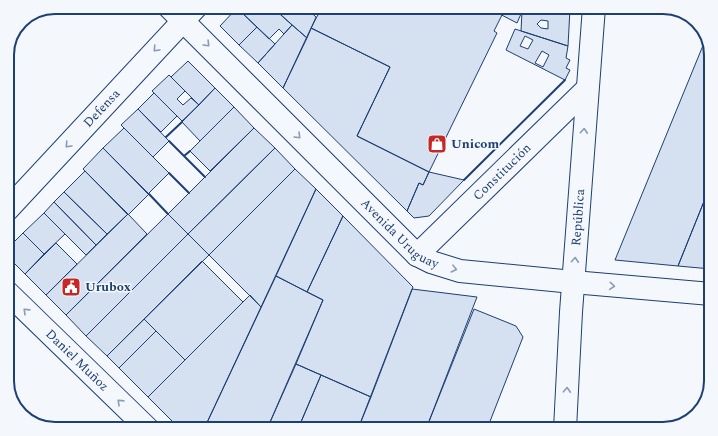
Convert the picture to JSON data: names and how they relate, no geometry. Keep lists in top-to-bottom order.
{
  "streets": {
    "street": [
      "Defensa",
      "Constitución",
      "República",
      "Avenida Uruguay",
      "Daniel Muñoz"
    ]
  },
  "crossings": [
    ["Constitución", "República"],
    ["Constitución", "Avenida Uruguay"],
    ["República", "Avenida Uruguay"]
  ],
  "one_way": [
    "Defensa",
    "República",
    "Avenida Uruguay",
    "Daniel Muñoz"
  ],
  "places": {
    "shop": ["Unicom"],
    "public building": ["Urubox"]
  }
}
